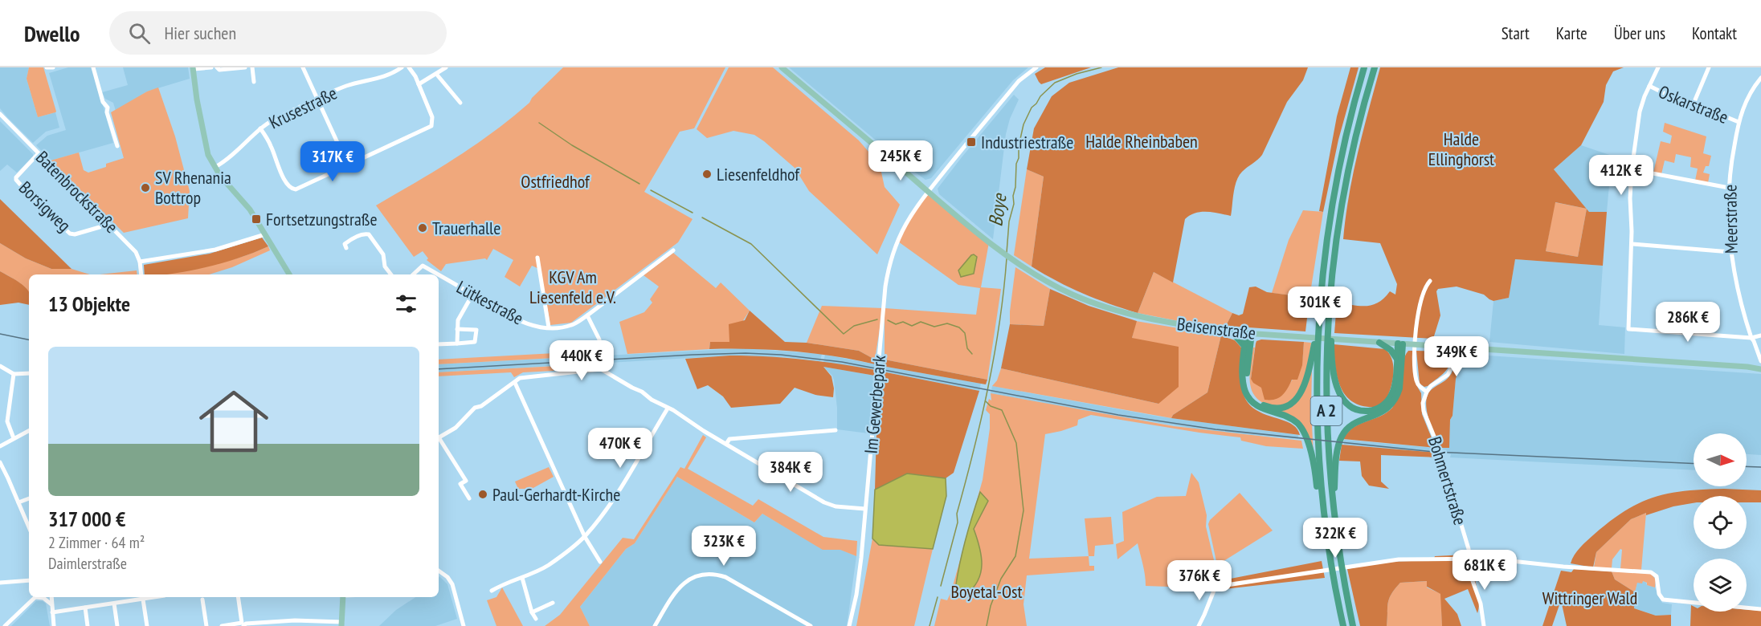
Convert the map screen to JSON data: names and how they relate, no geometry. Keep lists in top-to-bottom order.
{
  "streets": {
    "highway": ["A 2"],
    "main road": ["Beisenstraße"],
    "street": [
      "Oskarstraße",
      "Krusestraße",
      "Batenbrockstraße",
      "Borsigweg",
      "Meerstraße",
      "Lütkestraße",
      "Im Gewerbepark",
      "Bohmertstraße"
    ]
  },
  "crossings": [
    ["Oskarstraße", "Meerstraße"],
    ["Batenbrockstraße", "Borsigweg"],
    ["Beisenstraße", "Im Gewerbepark"]
  ],
  "water": ["Boye"],
  "parks": [
    "Halde Ellinghorst",
    "Halde Rheinbaben",
    "Ostfriedhof",
    "KGV Am Liesenfeld e.V.",
    "Boyetal-Ost",
    "Wittringer Wald"
  ],
  "places": {
    "transit": ["Industriestraße", "Fortsetzungstraße"],
    "other": [
      "Liesenfeldhof",
      "SV Rhenania Bottrop",
      "Trauerhalle",
      "Paul-Gerhardt-Kirche"
    ]
  },
  "north": "right",
  "page": {
    "header": "Dwello",
    "search": "Hier suchen",
    "nav": [
      "Start",
      "Karte",
      "Über uns",
      "Kontakt"
    ],
    "price": [
      "245K €",
      "317K €",
      "412K €",
      "301K €",
      "286K €",
      "349K €",
      "440K €",
      "470K €",
      "384K €",
      "322K €",
      "323K €",
      "681K €",
      "376K €"
    ],
    "heading": "13 Objekte",
    "list": [
      {
        "name": "317 000 €",
        "note": "2 Zimmer · 64 m² · Daimlerstraße"
      }
    ]
  }
}
